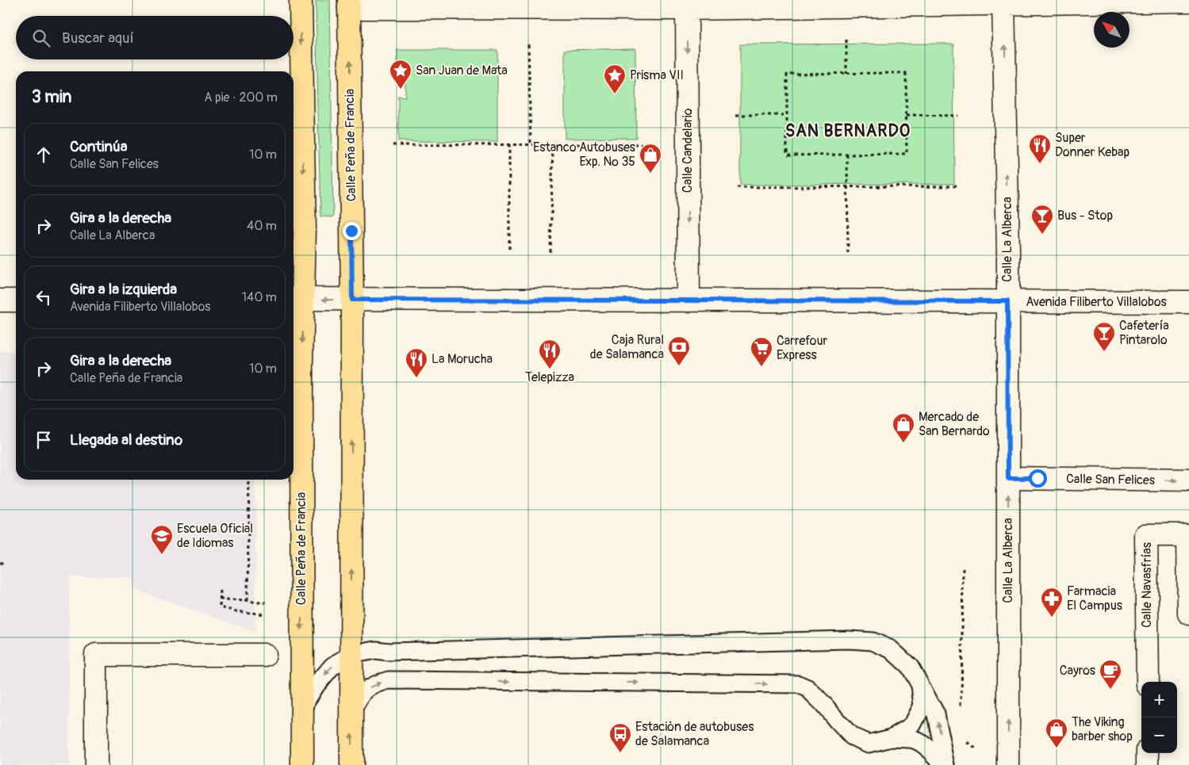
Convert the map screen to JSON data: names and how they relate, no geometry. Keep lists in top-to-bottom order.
{
  "streets": {
    "main road": ["Calle Peña de Francia"],
    "street": [
      "Calle Candelario",
      "Calle La Alberca",
      "Avenida Filiberto Villalobos",
      "Calle San Felices",
      "Calle Navasfrías"
    ]
  },
  "crossings": [
    ["Calle Peña de Francia", "Avenida Filiberto Villalobos"],
    ["Calle Candelario", "Avenida Filiberto Villalobos"],
    ["Calle La Alberca", "Avenida Filiberto Villalobos"],
    ["Calle La Alberca", "Calle San Felices"]
  ],
  "one_way": ["Calle Candelario", "Calle La Alberca", "Calle San Felices"],
  "districts": ["SAN BERNARDO"],
  "places": {
    "place": ["San Juan de Mata", "Prisma VII"],
    "restaurant": ["Super Donner Kebap", "Telepizza", "La Morucha"],
    "shop": ["Estanco Autobuses Exp. Nº 35", "Mercado de San Bernardo", "The Viking barber shop"],
    "bar": ["Bus - Stop", "Cafetería Pintarolo"],
    "bank": ["Caja Rural de Salamanca"],
    "supermarket": ["Carrefour Express"],
    "school or university": ["Escuela Oficial de Idiomas"],
    "pharmacy": ["Farmacia El Campus"],
    "cafe": ["Cayros"],
    "bus stop": ["Estación de autobuses de Salamanca"]
  },
  "north": "top left",
  "page": {
    "search": "Buscar aquí",
    "heading": ["3 min", "A pie · 200 m"],
    "list": [
      ["Continúa", "Calle San Felices", "10 m"],
      ["Gira a la derecha", "Calle La Alberca", "40 m"],
      ["Gira a la izquierda", "Avenida Filiberto Villalobos", "140 m"],
      ["Gira a la derecha", "Calle Peña de Francia", "10 m"],
      "Llegada al destino"
    ],
    "map_buttons": ["+", "−"]
  }
}
